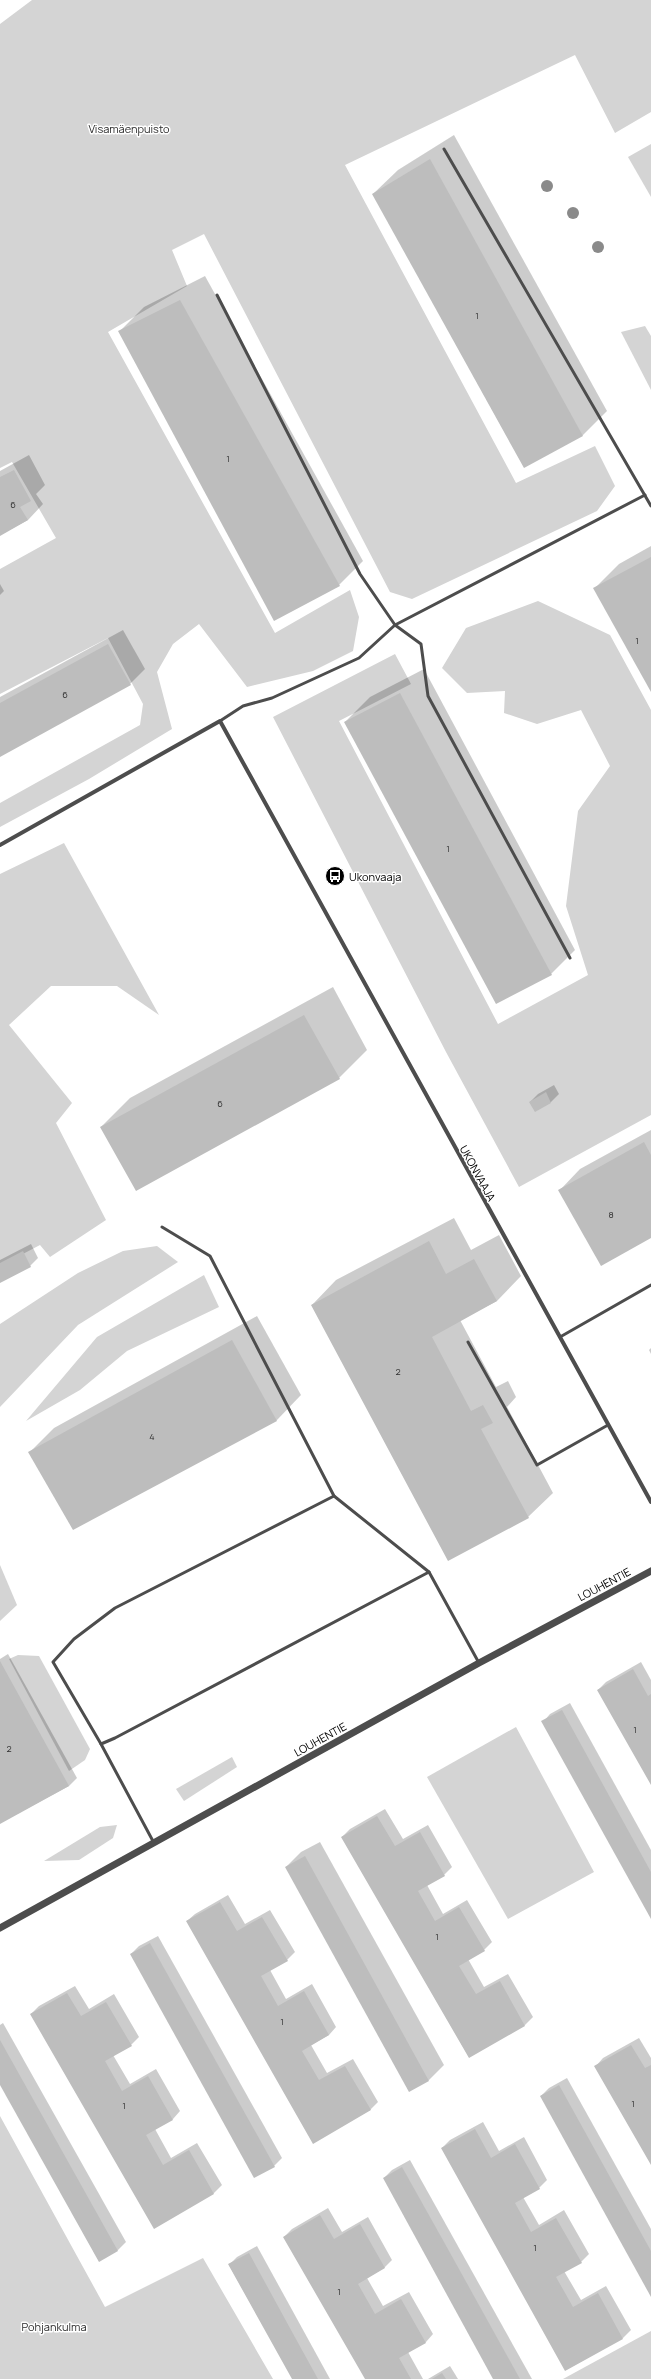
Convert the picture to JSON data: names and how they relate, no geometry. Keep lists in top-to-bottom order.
{
  "streets": {
    "street": ["UKONVAAJA", "LOUHENTIE"]
  },
  "parks": ["Visamäenpuisto", "Pohjankulma"],
  "places": {
    "bus stop": ["Ukonvaaja"]
  },
  "house_numbers": [
    "1",
    "1",
    "6",
    "1",
    "6",
    "1",
    "6",
    "8",
    "2",
    "4",
    "1",
    "2",
    "1",
    "1",
    "1",
    "1",
    "1",
    "1"
  ]
}
